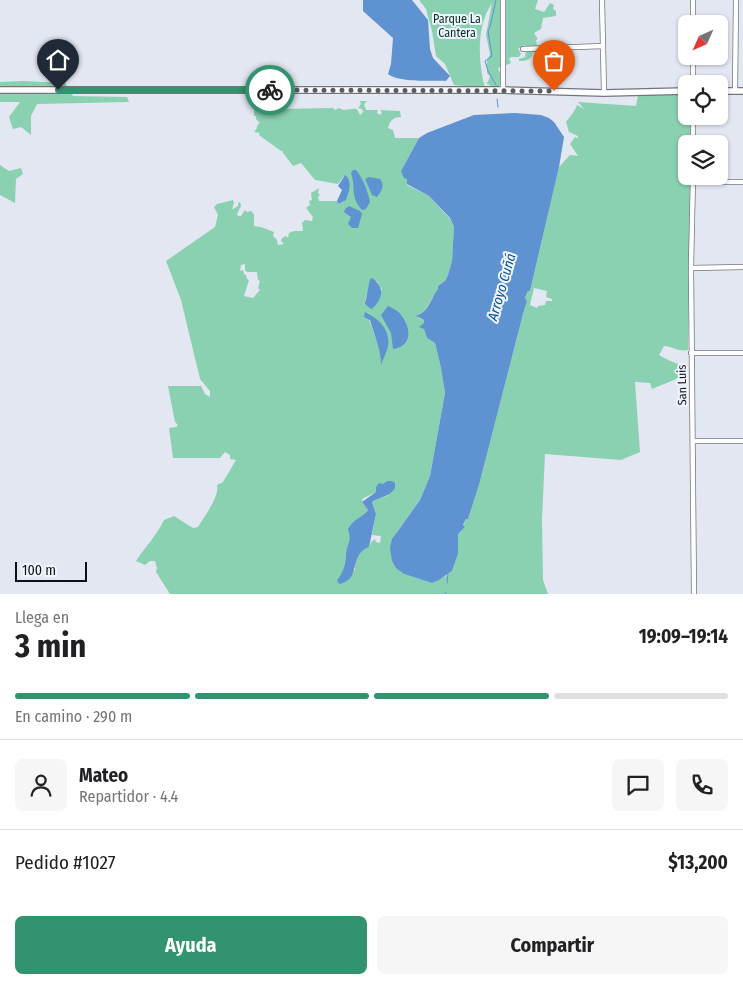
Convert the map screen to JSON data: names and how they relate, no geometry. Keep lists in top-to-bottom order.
{
  "streets": {
    "street": ["San Luis"]
  },
  "water": ["Arroyo Cuñá"],
  "parks": ["Parque La Cantera"],
  "scale_bar": "100 m",
  "north": "bottom left",
  "page": {
    "scale": "100 m",
    "heading": ["3 min", "Llega en", "19:09–19:14"],
    "panel": [
      "Mateo",
      "Repartidor · 4.4",
      "Pedido #1027",
      "$13,200"
    ],
    "bar": "En camino · 290 m",
    "buttons": ["Ayuda", "Compartir"]
  }
}
